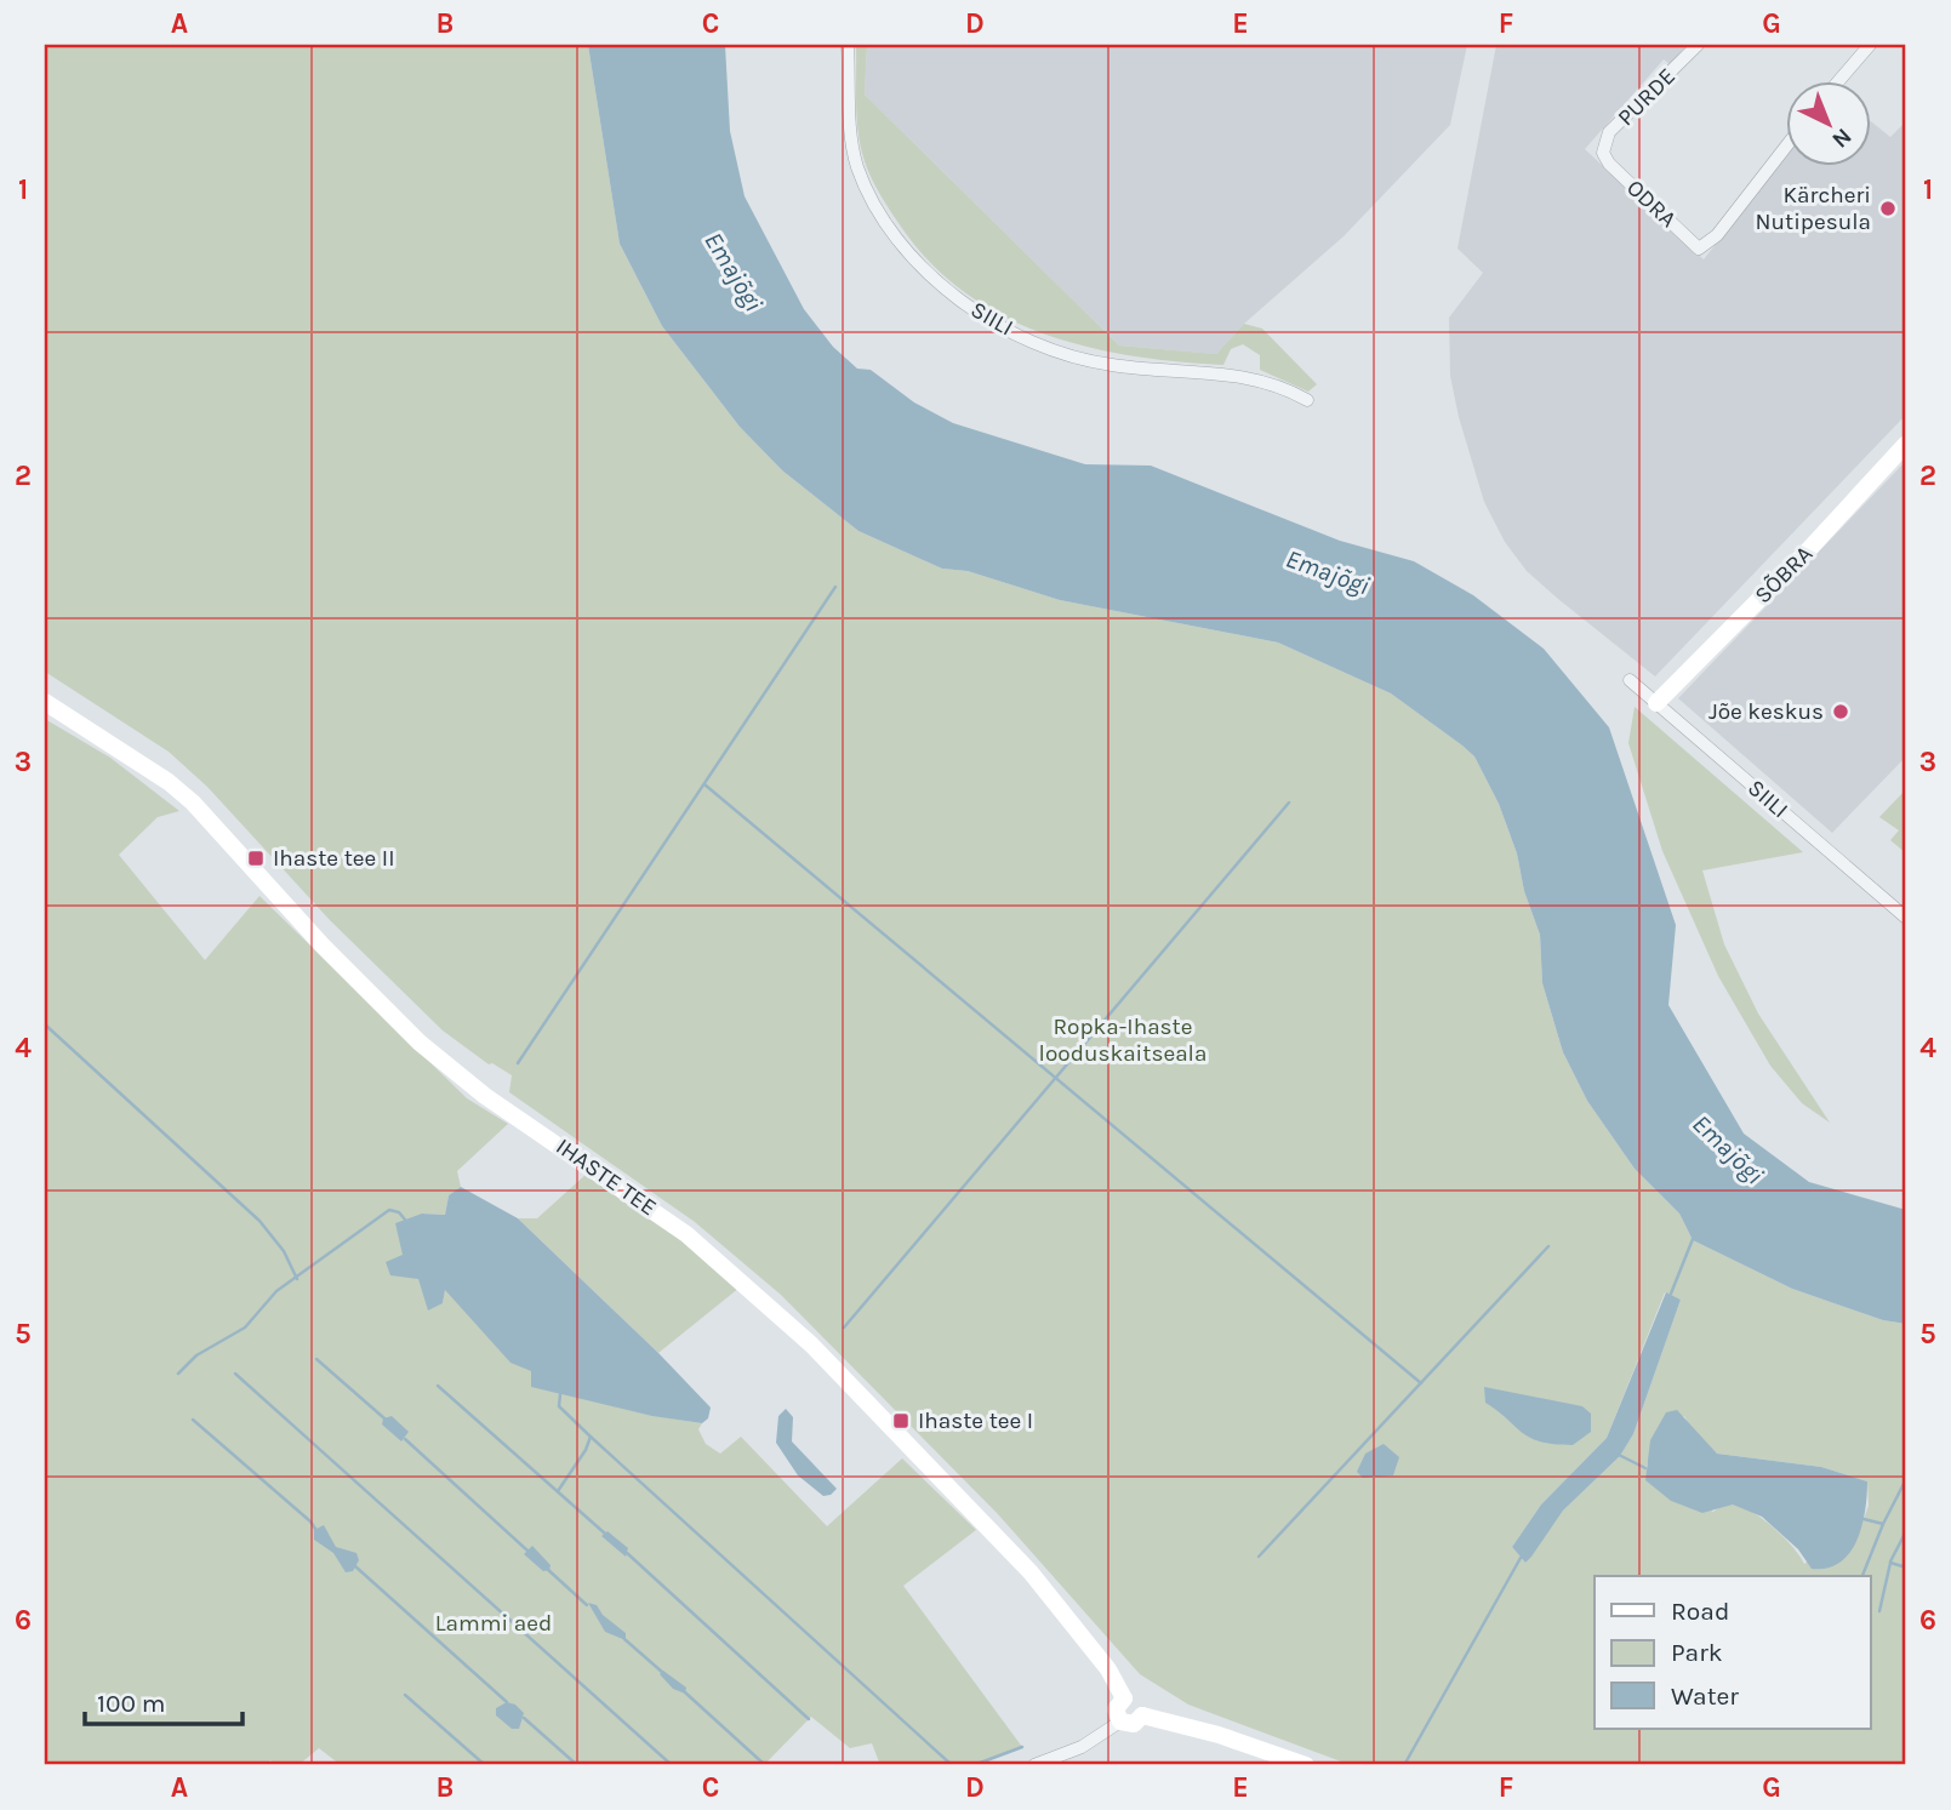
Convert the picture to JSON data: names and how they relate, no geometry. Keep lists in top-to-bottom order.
{
  "streets": {
    "street": [
      "PURDE",
      "ODRA",
      "SIILI",
      "SÕBRA",
      "IHASTE TEE"
    ]
  },
  "crossings": [
    ["PURDE", "ODRA"],
    ["SIILI", "SÕBRA"]
  ],
  "water": ["Emajõgi"],
  "parks": ["Ropka-Ihaste looduskaitseala", "Lammi aed"],
  "places": {
    "other": ["Kärcheri Nutipesula", "Jõe keskus"],
    "transit": ["Ihaste tee II", "Ihaste tee I"]
  },
  "legend": ["Road", "Park", "Water"],
  "scale_bar": "100 m",
  "north": "bottom right",
  "grid": {
    "columns": [
      "A",
      "B",
      "C",
      "D",
      "E",
      "F",
      "G"
    ],
    "rows": [
      "1",
      "2",
      "3",
      "4",
      "5",
      "6"
    ]
  }
}
